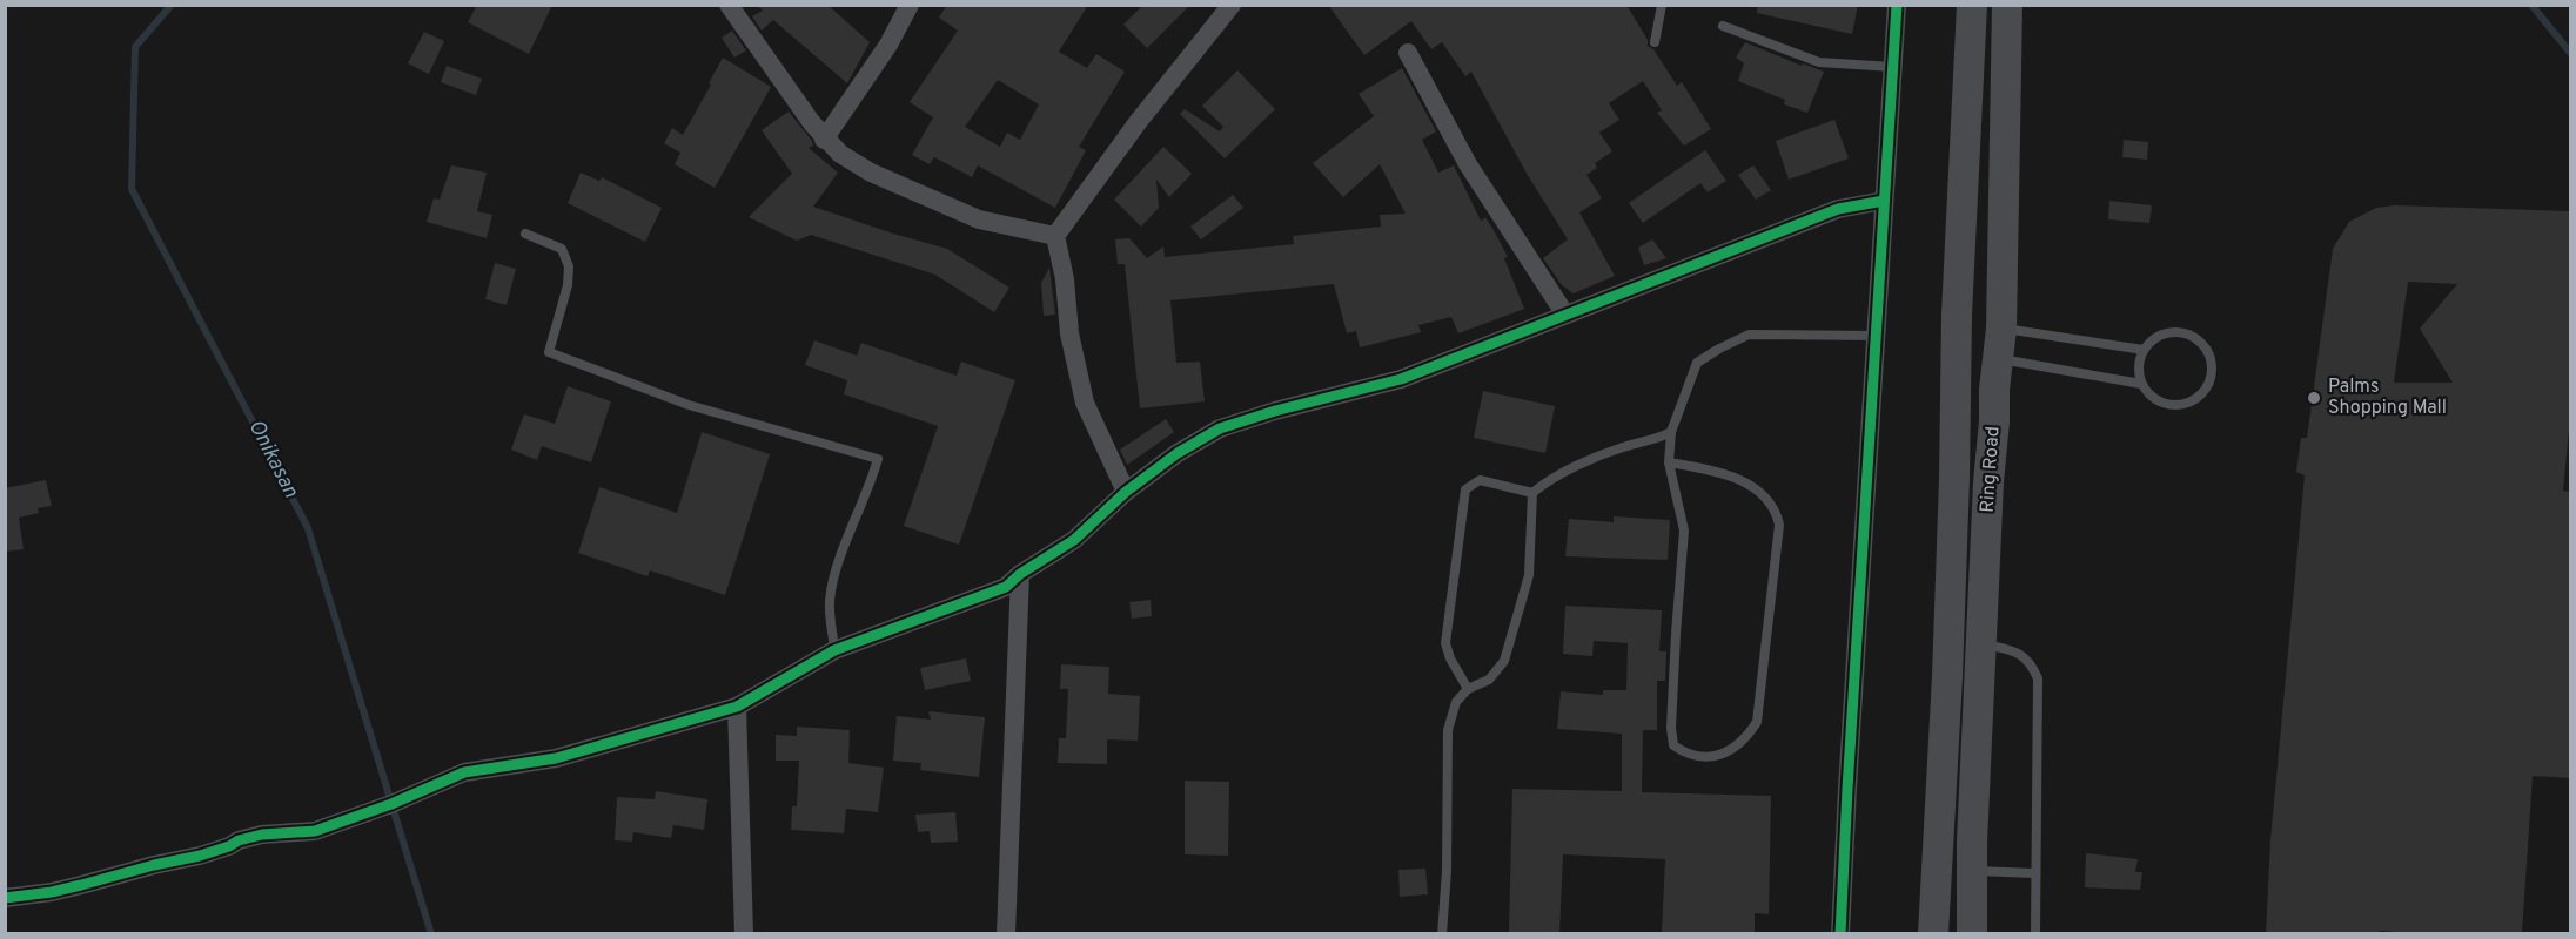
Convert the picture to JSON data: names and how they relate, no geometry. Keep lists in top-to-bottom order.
{
  "streets": {
    "main road": ["Ring Road"]
  },
  "water": ["Onikasan"],
  "places": ["Palms Shopping Mall"]
}
